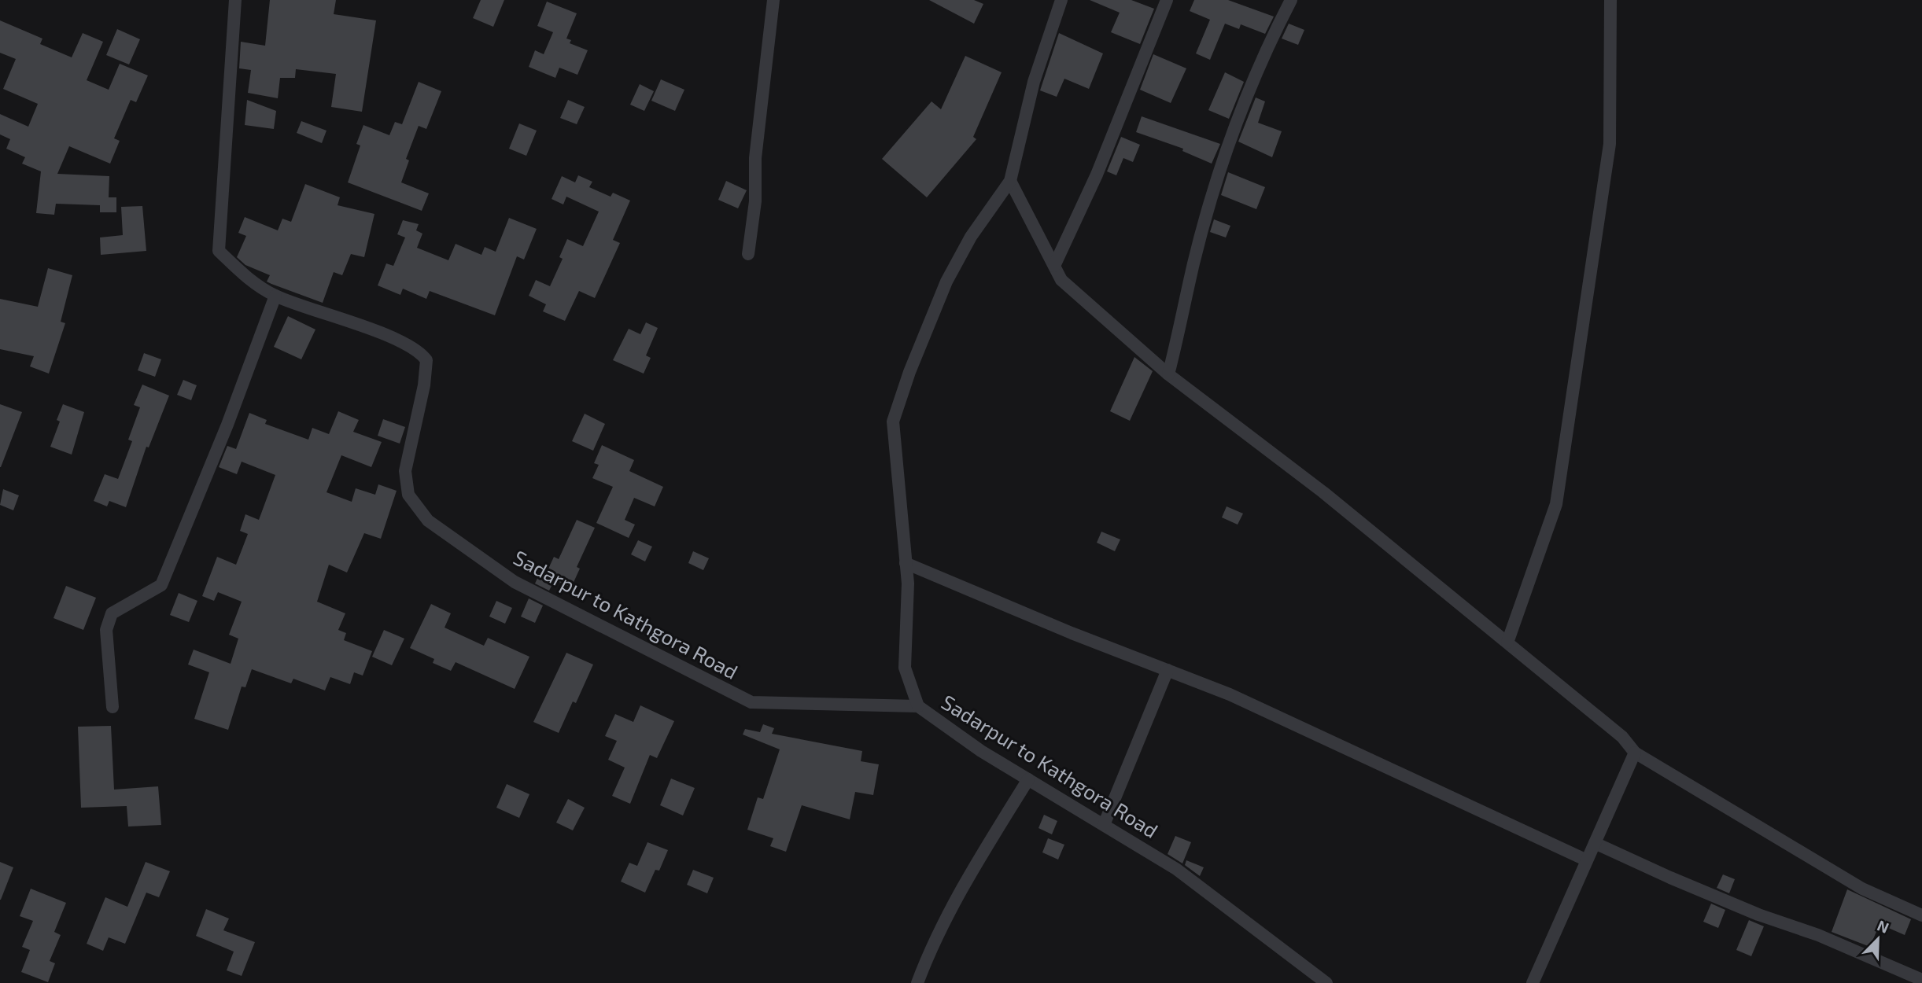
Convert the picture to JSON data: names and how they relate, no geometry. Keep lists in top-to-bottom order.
{
  "streets": {
    "street": ["Sadarpur to Kathgora Road"]
  },
  "north": "top right"
}
